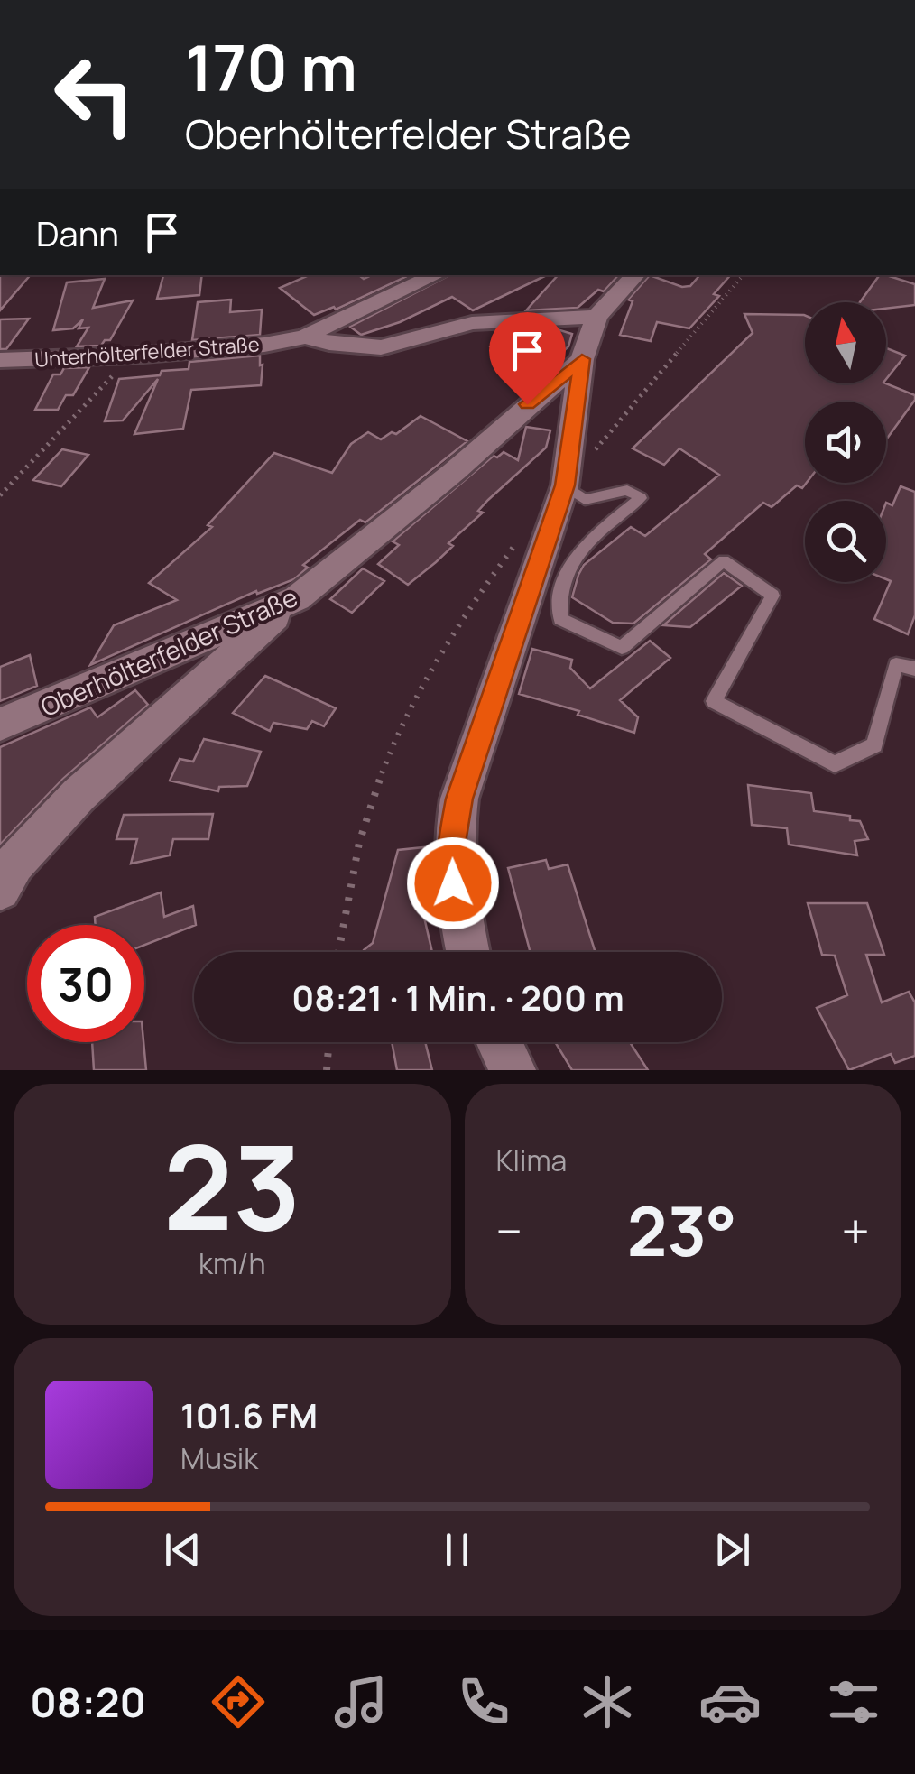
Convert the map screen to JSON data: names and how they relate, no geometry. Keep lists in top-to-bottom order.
{
  "streets": {
    "street": ["Unterhölterfelder Straße", "Oberhölterfelder Straße"]
  },
  "north": "top",
  "page": {
    "turn": ["170 m", "Oberhölterfelder Straße"],
    "then": "Dann",
    "limit": "30",
    "trip": "08:21 · 1 Min. · 200 m",
    "tile": [
      ["23", "km/h"],
      "Klima"
    ],
    "heat": ["−", "23°", "+"],
    "song": ["101.6 FM", "Musik"],
    "tabs": "08:20"
  }
}
